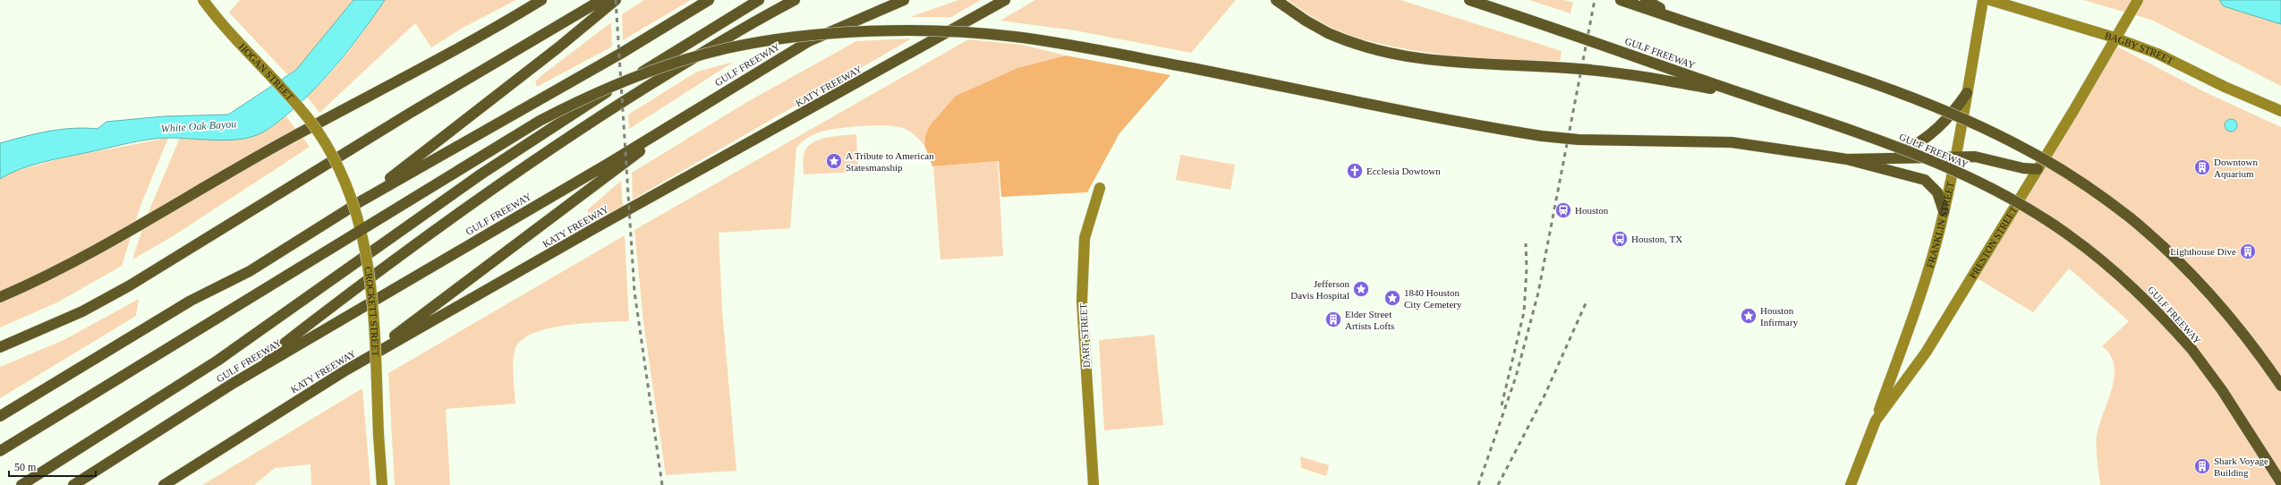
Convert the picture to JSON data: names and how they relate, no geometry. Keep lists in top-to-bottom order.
{
  "streets": {
    "highway": ["GULF FREEWAY", "KATY FREEWAY"],
    "street": [
      "BAGBY STREET",
      "HOGAN STREET",
      "FRANKLIN STREET",
      "PRESTON STREET",
      "CROCKETT STREET",
      "DART STREET"
    ]
  },
  "crossings": [
    ["BAGBY STREET", "PRESTON STREET"],
    ["HOGAN STREET", "CROCKETT STREET"],
    ["FRANKLIN STREET", "PRESTON STREET"]
  ],
  "water": ["White Oak Bayou"],
  "places": {
    "place": [
      "A Tribute to American Statesmanship",
      "Jefferson Davis Hospital",
      "1840 Houston City Cemetery",
      "Houston Infirmary"
    ],
    "building": [
      "Downtown Aquarium",
      "Lighthouse Dive",
      "Elder Street Artists Lofts",
      "Shark Voyage Building"
    ],
    "church": ["Ecclesia Dowtown"],
    "station": ["Houston"],
    "bus stop": ["Houston, TX"]
  },
  "scale_bar": "50 m"
}
